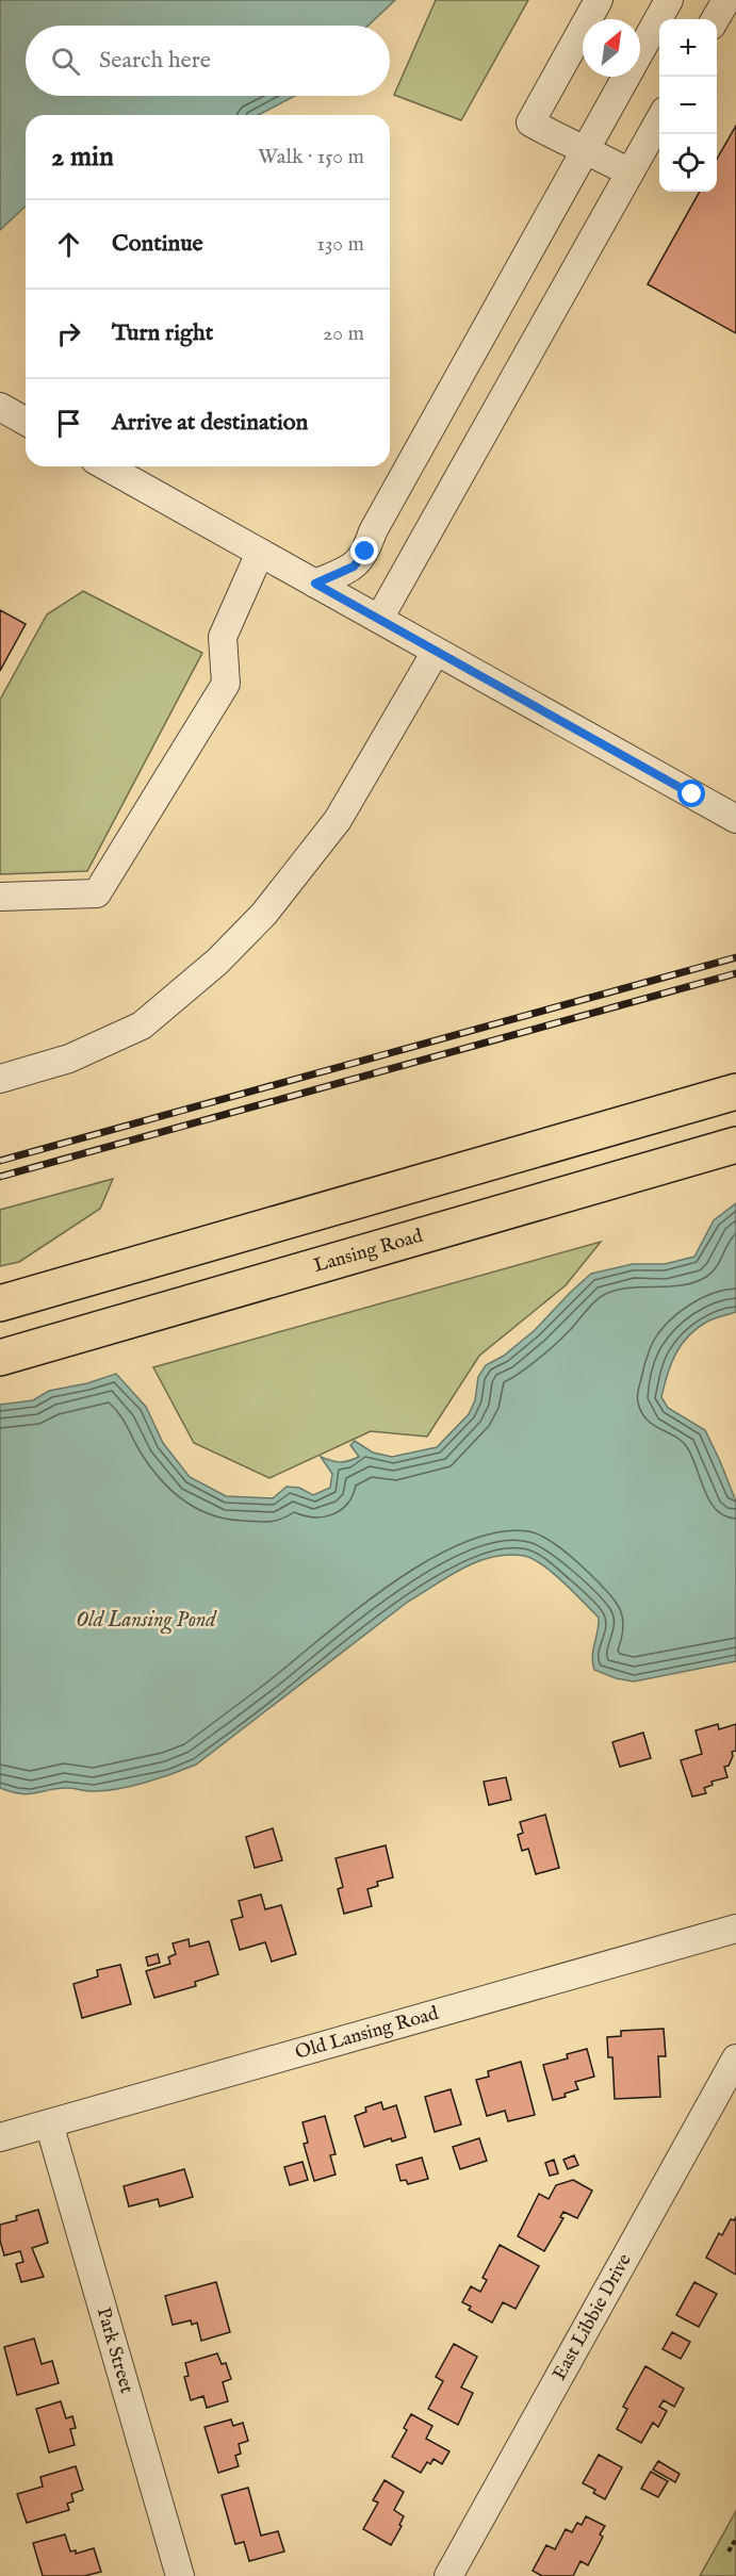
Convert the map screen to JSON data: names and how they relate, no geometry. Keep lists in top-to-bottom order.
{
  "streets": {
    "main road": ["Lansing Road"],
    "street": ["Old Lansing Road", "East Libbie Drive", "Park Street"]
  },
  "crossings": [
    ["Old Lansing Road", "Park Street"]
  ],
  "water": ["Old Lansing Pond"],
  "north": "top right",
  "page": {
    "map_buttons": ["+", "−"],
    "search": "Search here",
    "heading": ["2 min", "Walk · 150 m"],
    "list": [
      ["Continue", "130 m"],
      ["Turn right", "20 m"],
      "Arrive at destination"
    ]
  }
}
